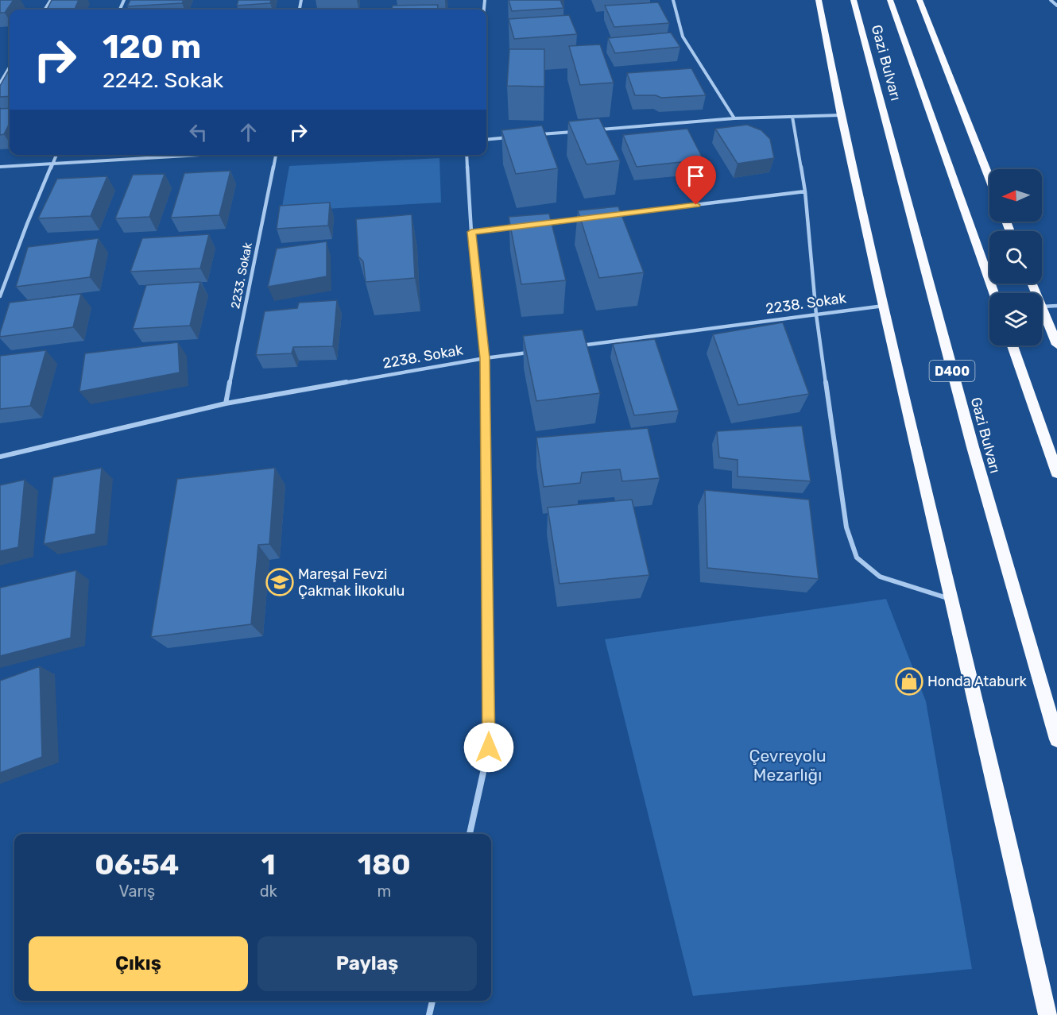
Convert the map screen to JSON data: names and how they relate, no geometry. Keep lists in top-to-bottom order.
{
  "streets": {
    "highway": ["Gazi Bulvarı", "D400"],
    "street": ["2233. Sokak", "2238. Sokak"]
  },
  "crossings": [
    ["2233. Sokak", "2238. Sokak"]
  ],
  "parks": ["Çevreyolu Mezarlığı"],
  "places": {
    "school or university": ["Mareşal Fevzi Çakmak İlkokulu"],
    "shop": ["Honda Ataburk"]
  },
  "north": "left",
  "page": {
    "turn": ["120 m", "2242. Sokak"],
    "eta": [
      "06:54",
      "Varış",
      "1",
      "dk",
      "180",
      "m"
    ],
    "buttons": ["Çıkış", "Paylaş"]
  }
}
